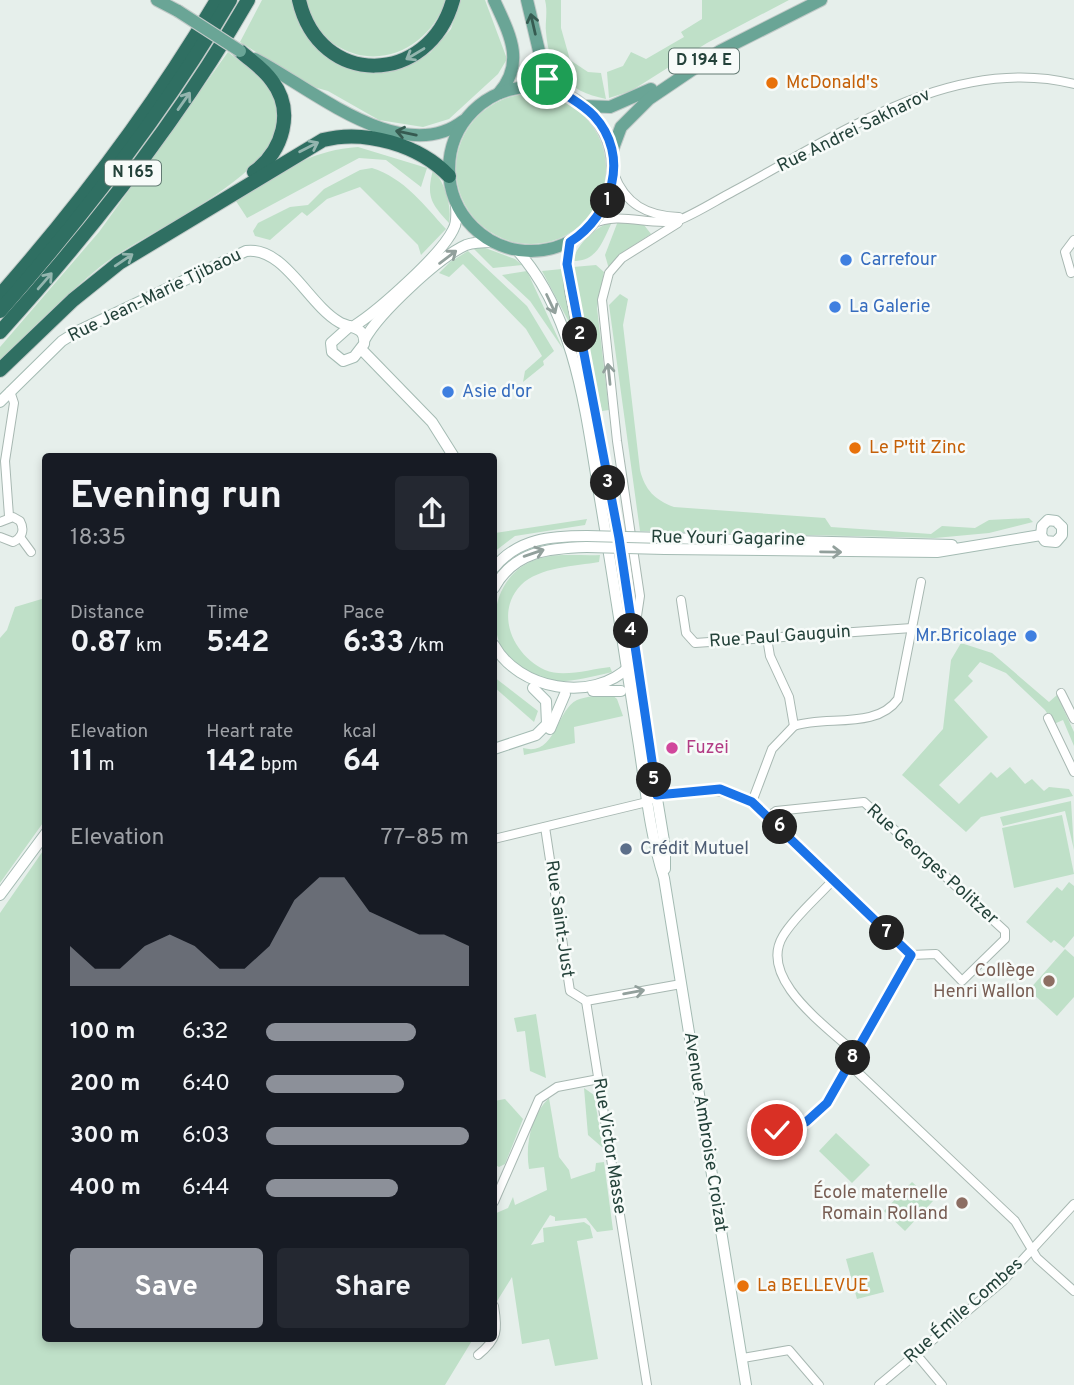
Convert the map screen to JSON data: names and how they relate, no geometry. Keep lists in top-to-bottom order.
{
  "streets": {
    "highway": ["N 165"],
    "main road": ["D 194 E"],
    "street": [
      "Rue Andrei Sakharov",
      "Rue Jean-Marie Tjibaou",
      "Rue Youri Gagarine",
      "Rue Paul Gauguin",
      "Rue Georges Politzer",
      "Rue Saint-Just",
      "Avenue Ambroise Croizat",
      "Rue Victor Masse",
      "Rue Émile Combes"
    ]
  },
  "crossings": [
    ["D 194 E", "Rue Andrei Sakharov"],
    ["Rue Saint-Just", "Rue Victor Masse"]
  ],
  "places": [
    "McDonald's",
    "Carrefour",
    "La Galerie",
    "Asie d'or",
    "Le P'tit Zinc",
    "Mr.Bricolage",
    "Fuzei",
    "Crédit Mutuel",
    "Collège Henri Wallon",
    "École maternelle Romain Rolland",
    "La BELLEVUE"
  ],
  "page": {
    "pins": [
      "1",
      "2",
      "3",
      "4",
      "5",
      "6",
      "7",
      "8"
    ],
    "heading": ["Evening run", "18:35"],
    "stats": [
      ["Distance", "0.87 km"],
      ["Time", "5:42"],
      ["Pace", "6:33 /km"],
      ["Elevation", "11 m"],
      ["Heart rate", "142 bpm"],
      ["kcal", "64"]
    ],
    "chart": ["Elevation", "77–85 m"],
    "list": [
      {
        "name": "100 m",
        "note": "6:32"
      },
      {
        "name": "200 m",
        "note": "6:40"
      },
      {
        "name": "300 m",
        "note": "6:03"
      },
      {
        "name": "400 m",
        "note": "6:44"
      }
    ],
    "buttons": ["Save", "Share"]
  }
}
